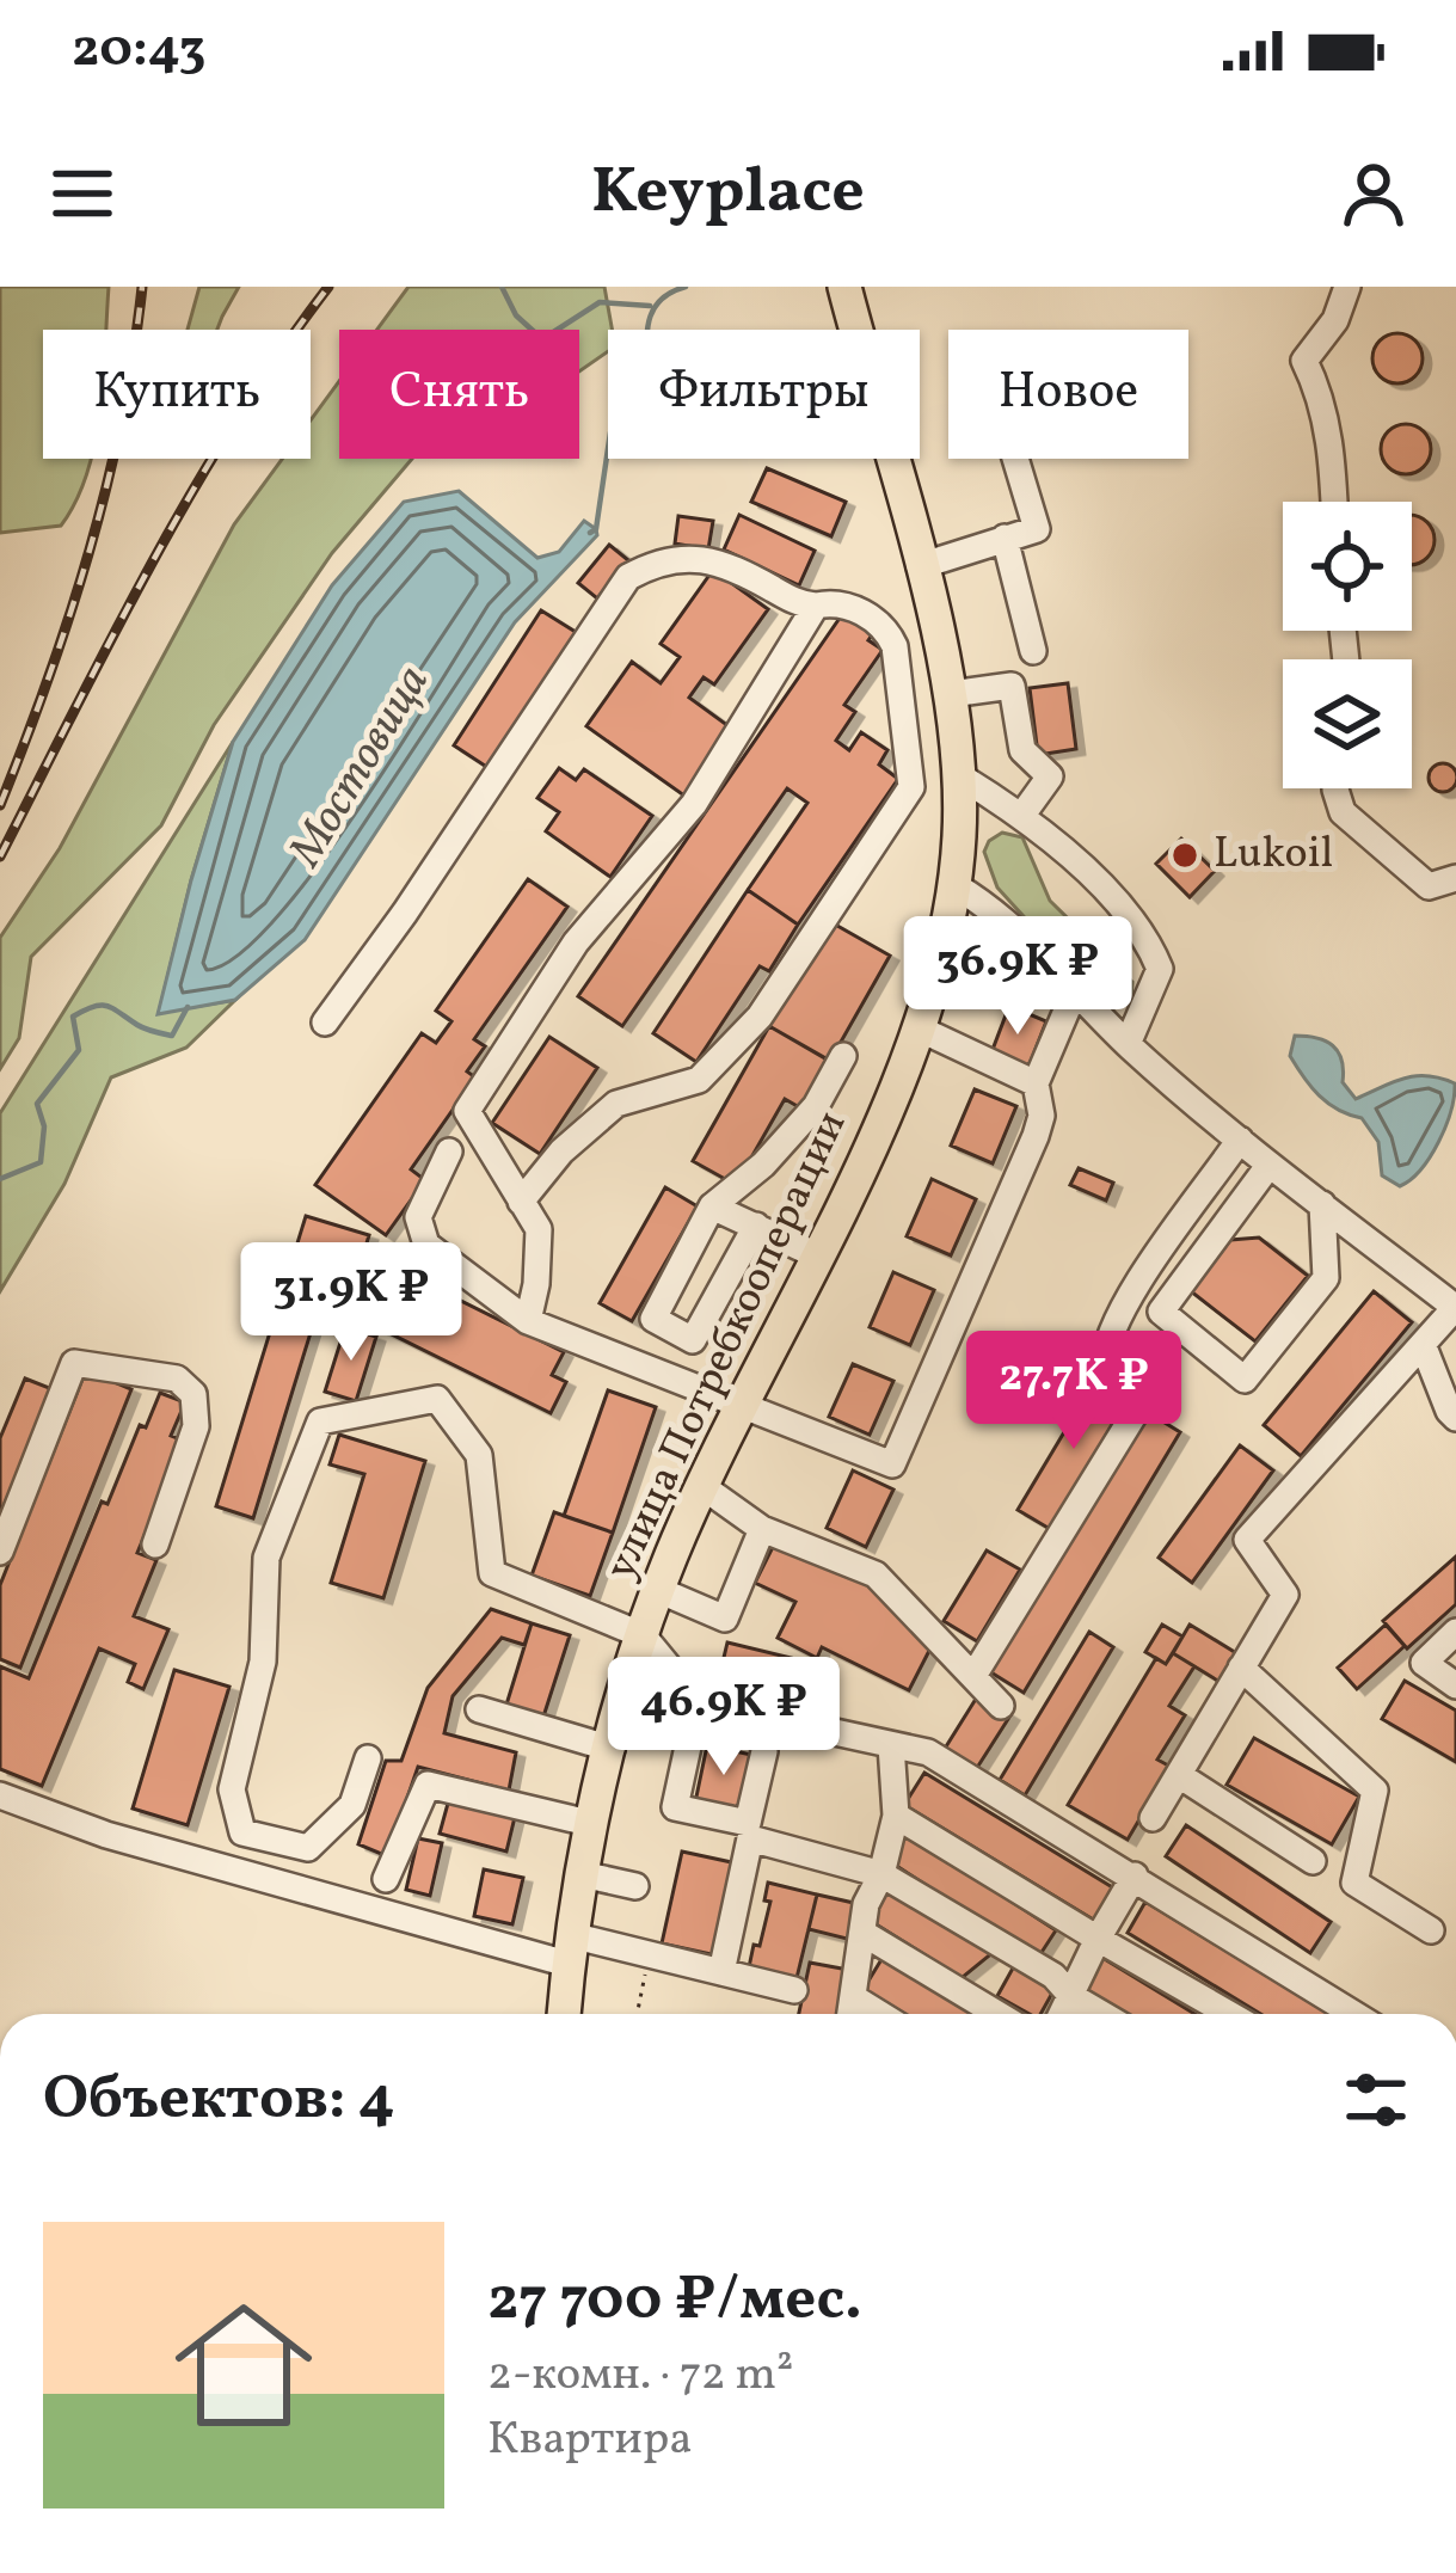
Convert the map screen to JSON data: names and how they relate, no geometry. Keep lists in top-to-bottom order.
{
  "streets": {
    "main road": ["улица Потребкооперации"]
  },
  "water": ["Мостовица"],
  "places": ["Lukoil"],
  "page": {
    "status": "20:43",
    "header": "Keyplace",
    "chip": [
      "Купить",
      "Снять",
      "Фильтры",
      "Новое"
    ],
    "price": [
      "36.9K ₽",
      "31.9K ₽",
      "27.7K ₽",
      "46.9K ₽"
    ],
    "heading": "Объектов: 4",
    "list": [
      {
        "name": "27 700 ₽/мес.",
        "note": "2-комн. · 72 m² · Квартира"
      }
    ]
  }
}
